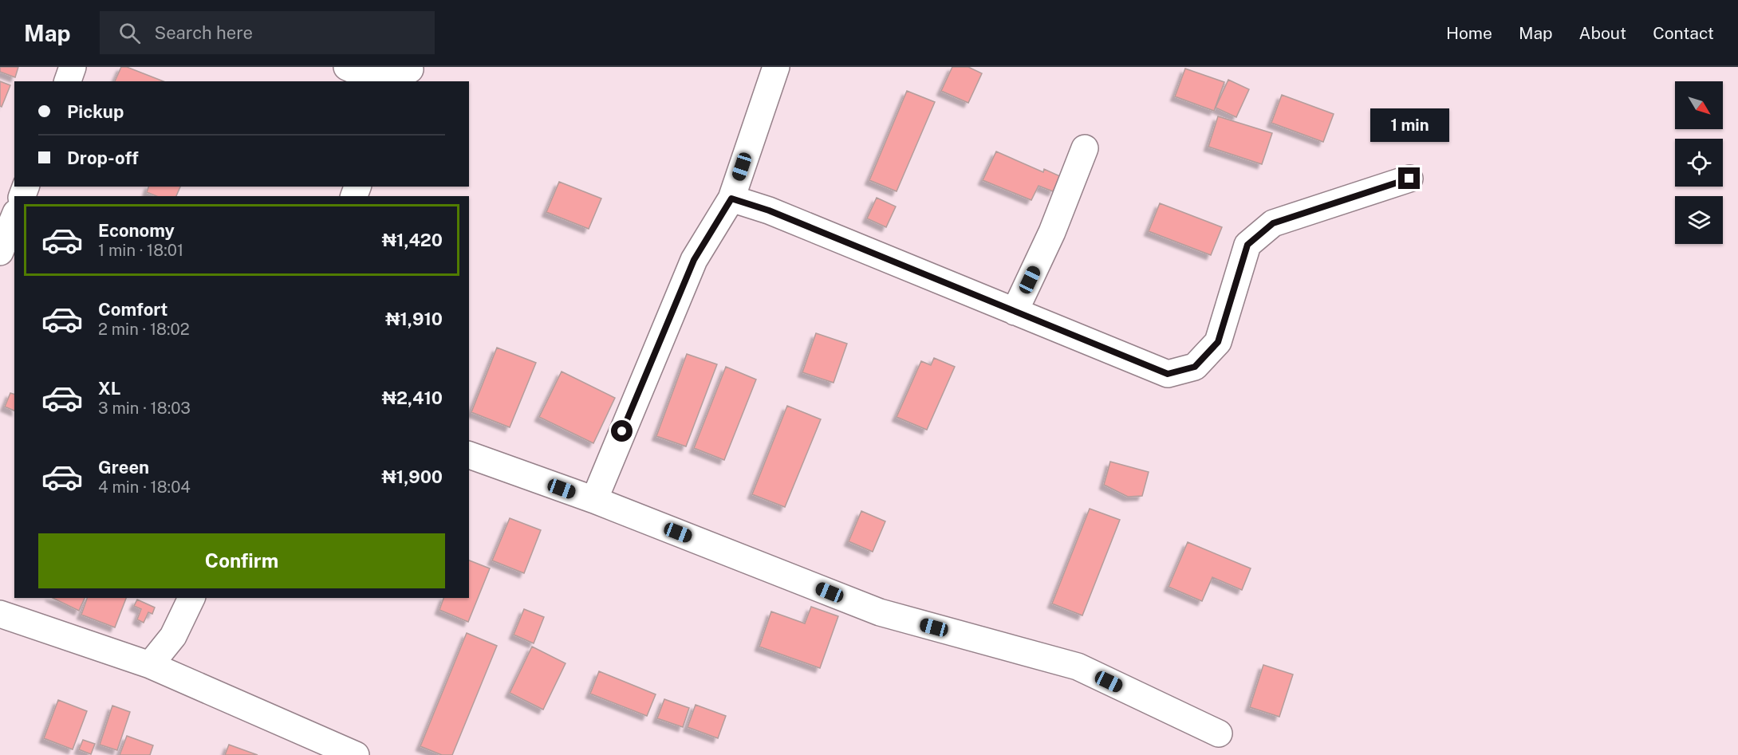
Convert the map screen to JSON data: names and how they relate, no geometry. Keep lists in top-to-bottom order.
{
  "north": "bottom right",
  "page": {
    "header": "Map",
    "search": "Search here",
    "nav": [
      "Home",
      "Map",
      "About",
      "Contact"
    ],
    "banner": ["Pickup", "Drop-off"],
    "bubble": "1 min",
    "list": [
      {
        "name": "Economy",
        "note": "1 min · 18:01",
        "value": "₦1,420"
      },
      {
        "name": "Comfort",
        "note": "2 min · 18:02",
        "value": "₦1,910"
      },
      {
        "name": "XL",
        "note": "3 min · 18:03",
        "value": "₦2,410"
      },
      {
        "name": "Green",
        "note": "4 min · 18:04",
        "value": "₦1,900"
      }
    ],
    "buttons": "Confirm"
  }
}
